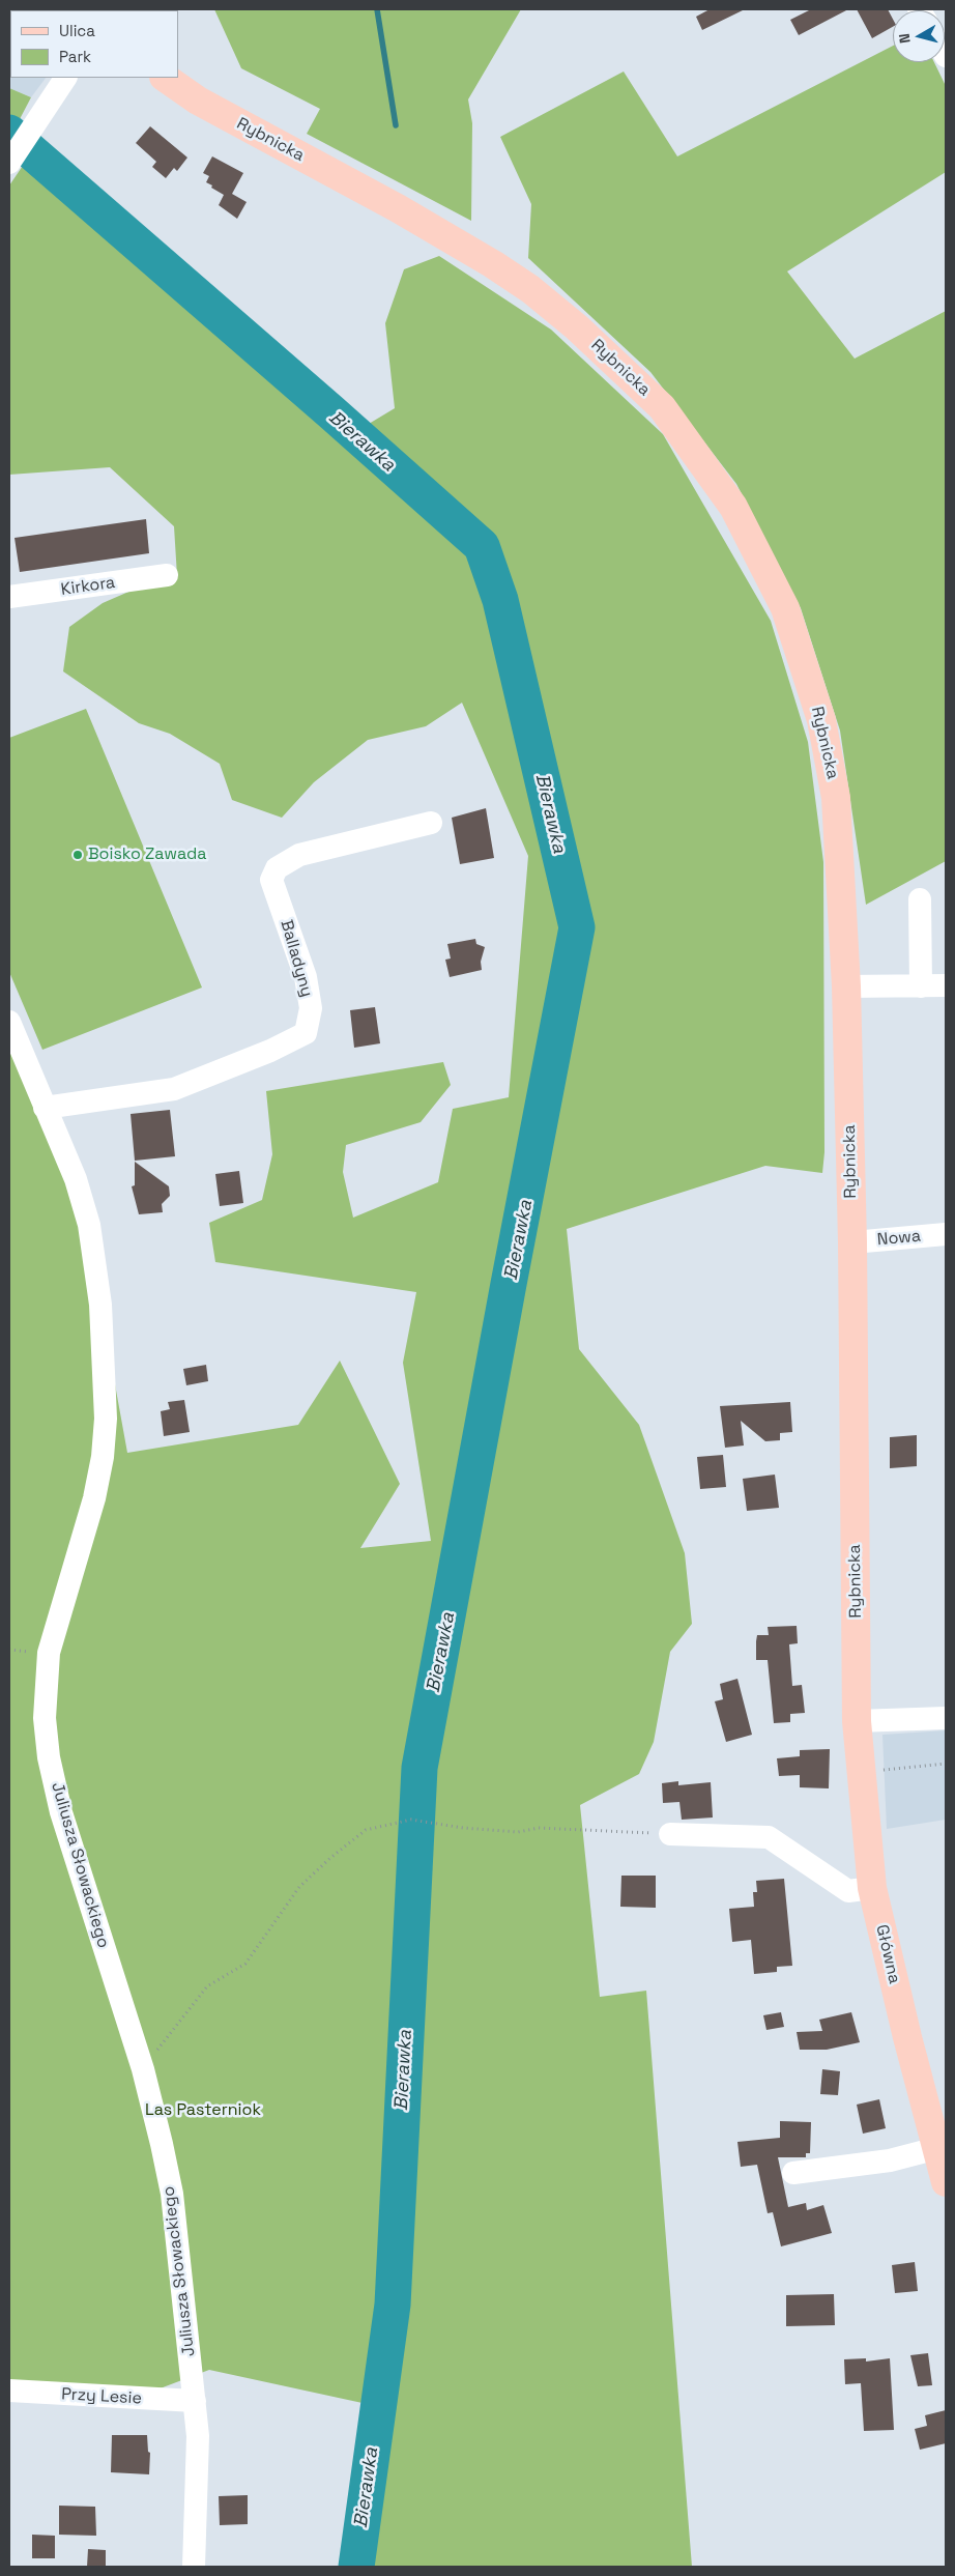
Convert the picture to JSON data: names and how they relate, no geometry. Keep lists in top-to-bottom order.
{
  "streets": {
    "main road": ["Rybnicka", "Główna"],
    "street": [
      "Kirkora",
      "Balladyny",
      "Nowa",
      "Juliusza Słowackiego",
      "Przy Lesie"
    ]
  },
  "crossings": [
    ["Rybnicka", "Nowa"],
    ["Rybnicka", "Główna"],
    ["Balladyny", "Juliusza Słowackiego"],
    ["Juliusza Słowackiego", "Przy Lesie"]
  ],
  "water": ["Bierawka"],
  "parks": ["Las Pasterniok"],
  "places": ["Boisko Zawada"],
  "legend": ["Ulica", "Park"],
  "north": "left"
}
